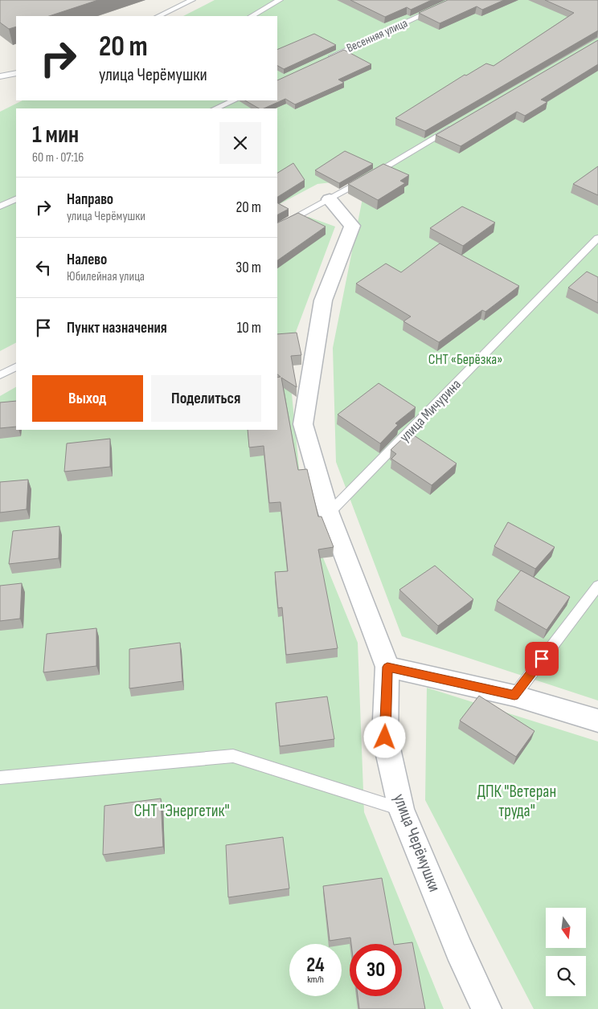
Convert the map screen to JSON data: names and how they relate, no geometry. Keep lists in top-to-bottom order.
{
  "streets": {
    "street": ["улица Черёмушки"],
    "lane": ["Весенняя улица", "улица Мичурина"]
  },
  "parks": ["СНТ «Берёзка»", "ДПК \"Ветеран труда\"", "СНТ \"Энергетик\""],
  "north": "bottom",
  "page": {
    "turn": ["20 m", "улица Черёмушки"],
    "heading": ["1 мин", "60 m · 07:16"],
    "list": [
      {
        "name": "Направо",
        "note": "улица Черёмушки",
        "value": "20 m"
      },
      {
        "name": "Налево",
        "note": "Юбилейная улица",
        "value": "30 m"
      },
      {
        "name": "Пункт назначения",
        "value": "10 m"
      }
    ],
    "buttons": ["Выход", "Поделиться"],
    "speed": "24 km/h",
    "limit": "30"
  }
}
